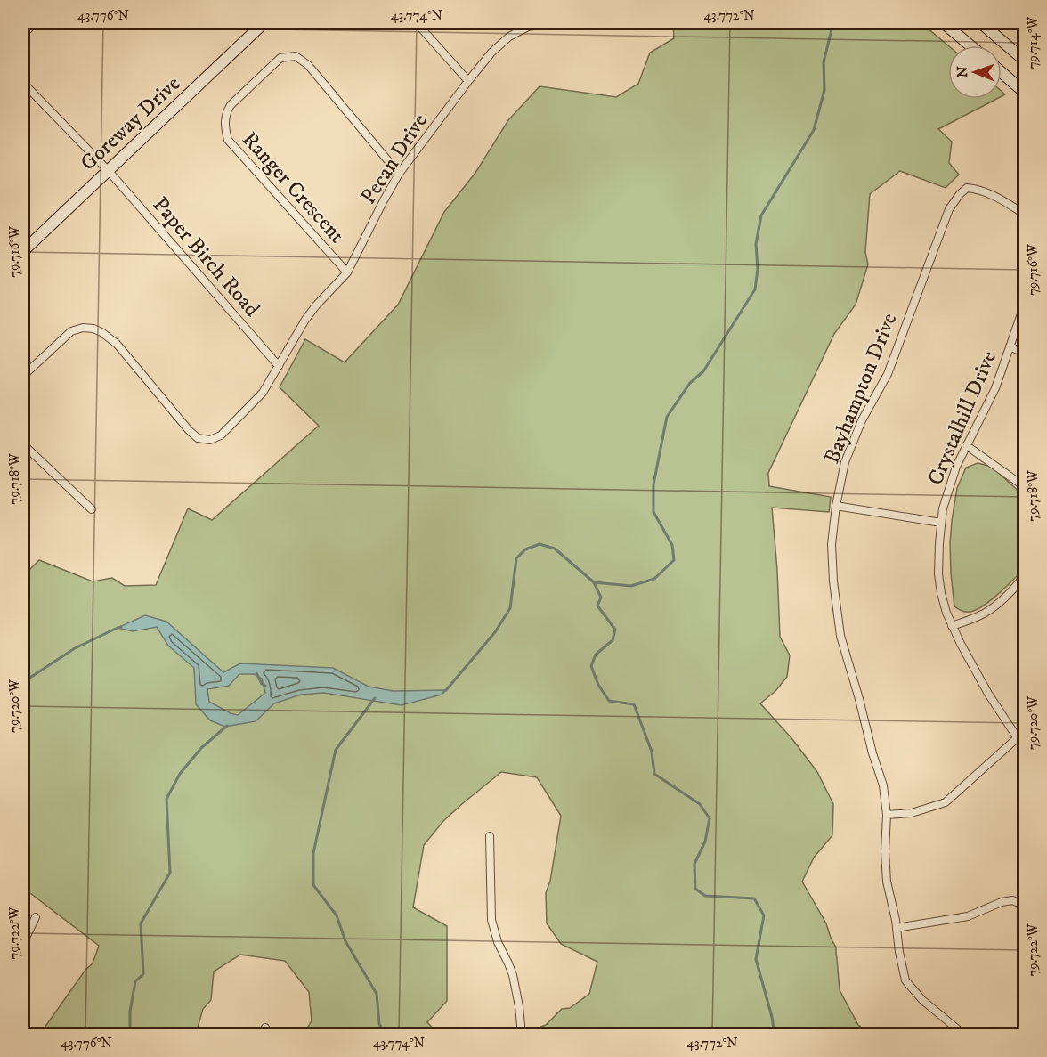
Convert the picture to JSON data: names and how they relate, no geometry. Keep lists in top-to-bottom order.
{
  "streets": {
    "street": [
      "Goreway Drive",
      "Pecan Drive",
      "Ranger Crescent",
      "Paper Birch Road",
      "Bayhampton Drive",
      "Crystalhill Drive"
    ]
  },
  "crossings": [
    ["Goreway Drive", "Paper Birch Road"],
    ["Pecan Drive", "Ranger Crescent"],
    ["Pecan Drive", "Paper Birch Road"]
  ],
  "north": "left",
  "coordinates": [
    "43.776°N",
    "43.774°N",
    "43.772°N",
    "79.714°W",
    "79.716°W",
    "79.718°W",
    "79.720°W",
    "79.722°W"
  ]
}
